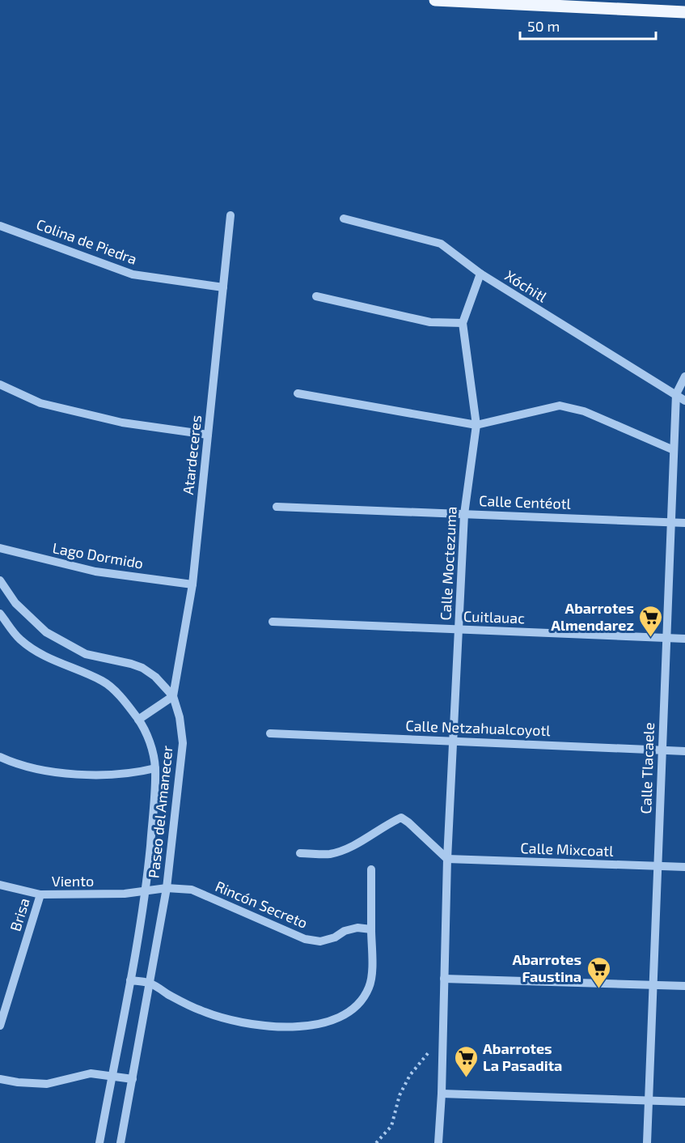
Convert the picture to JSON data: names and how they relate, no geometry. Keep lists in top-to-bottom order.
{
  "streets": {
    "street": [
      "Colina de Piedra",
      "Xóchitl",
      "Atardeceres",
      "Calle Centéotl",
      "Lago Dormido",
      "Calle Moctezuma",
      "Cuitlauac",
      "Calle Netzahualcoyotl",
      "Calle Tlacaele",
      "Paseo del Amanecer",
      "Calle Mixcoatl",
      "Viento",
      "Rincón Secreto",
      "Brisa"
    ]
  },
  "crossings": [
    ["Colina de Piedra", "Atardeceres"],
    ["Xóchitl", "Calle Moctezuma"],
    ["Xóchitl", "Calle Tlacaele"],
    ["Atardeceres", "Lago Dormido"],
    ["Atardeceres", "Paseo del Amanecer"],
    ["Calle Centéotl", "Calle Moctezuma"],
    ["Calle Centéotl", "Calle Tlacaele"],
    ["Calle Moctezuma", "Cuitlauac"],
    ["Calle Moctezuma", "Calle Netzahualcoyotl"],
    ["Calle Moctezuma", "Calle Mixcoatl"],
    ["Cuitlauac", "Calle Tlacaele"],
    ["Calle Netzahualcoyotl", "Calle Tlacaele"],
    ["Calle Tlacaele", "Calle Mixcoatl"],
    ["Paseo del Amanecer", "Viento"],
    ["Paseo del Amanecer", "Rincón Secreto"],
    ["Viento", "Rincón Secreto"],
    ["Viento", "Brisa"]
  ],
  "places": {
    "supermarket": ["Abarrotes Almendarez", "Abarrotes Faustina", "Abarrotes La Pasadita"]
  },
  "scale_bar": "50 m"
}
